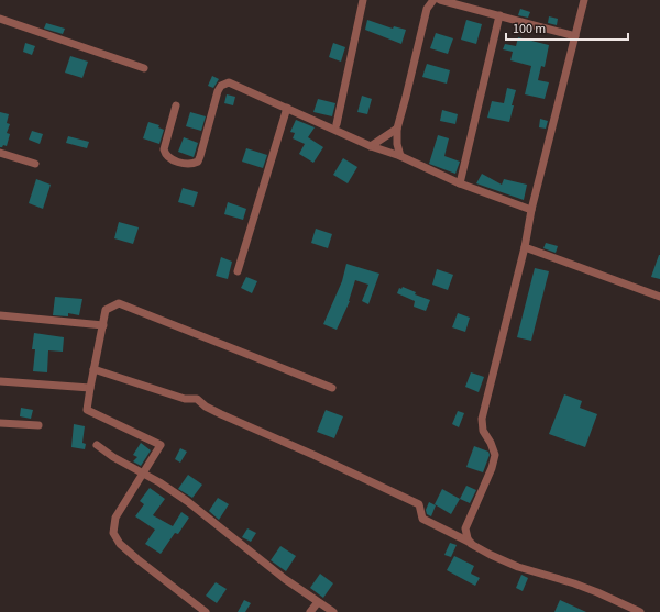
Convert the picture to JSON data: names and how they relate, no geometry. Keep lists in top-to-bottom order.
{
  "scale_bar": "100 m"
}
